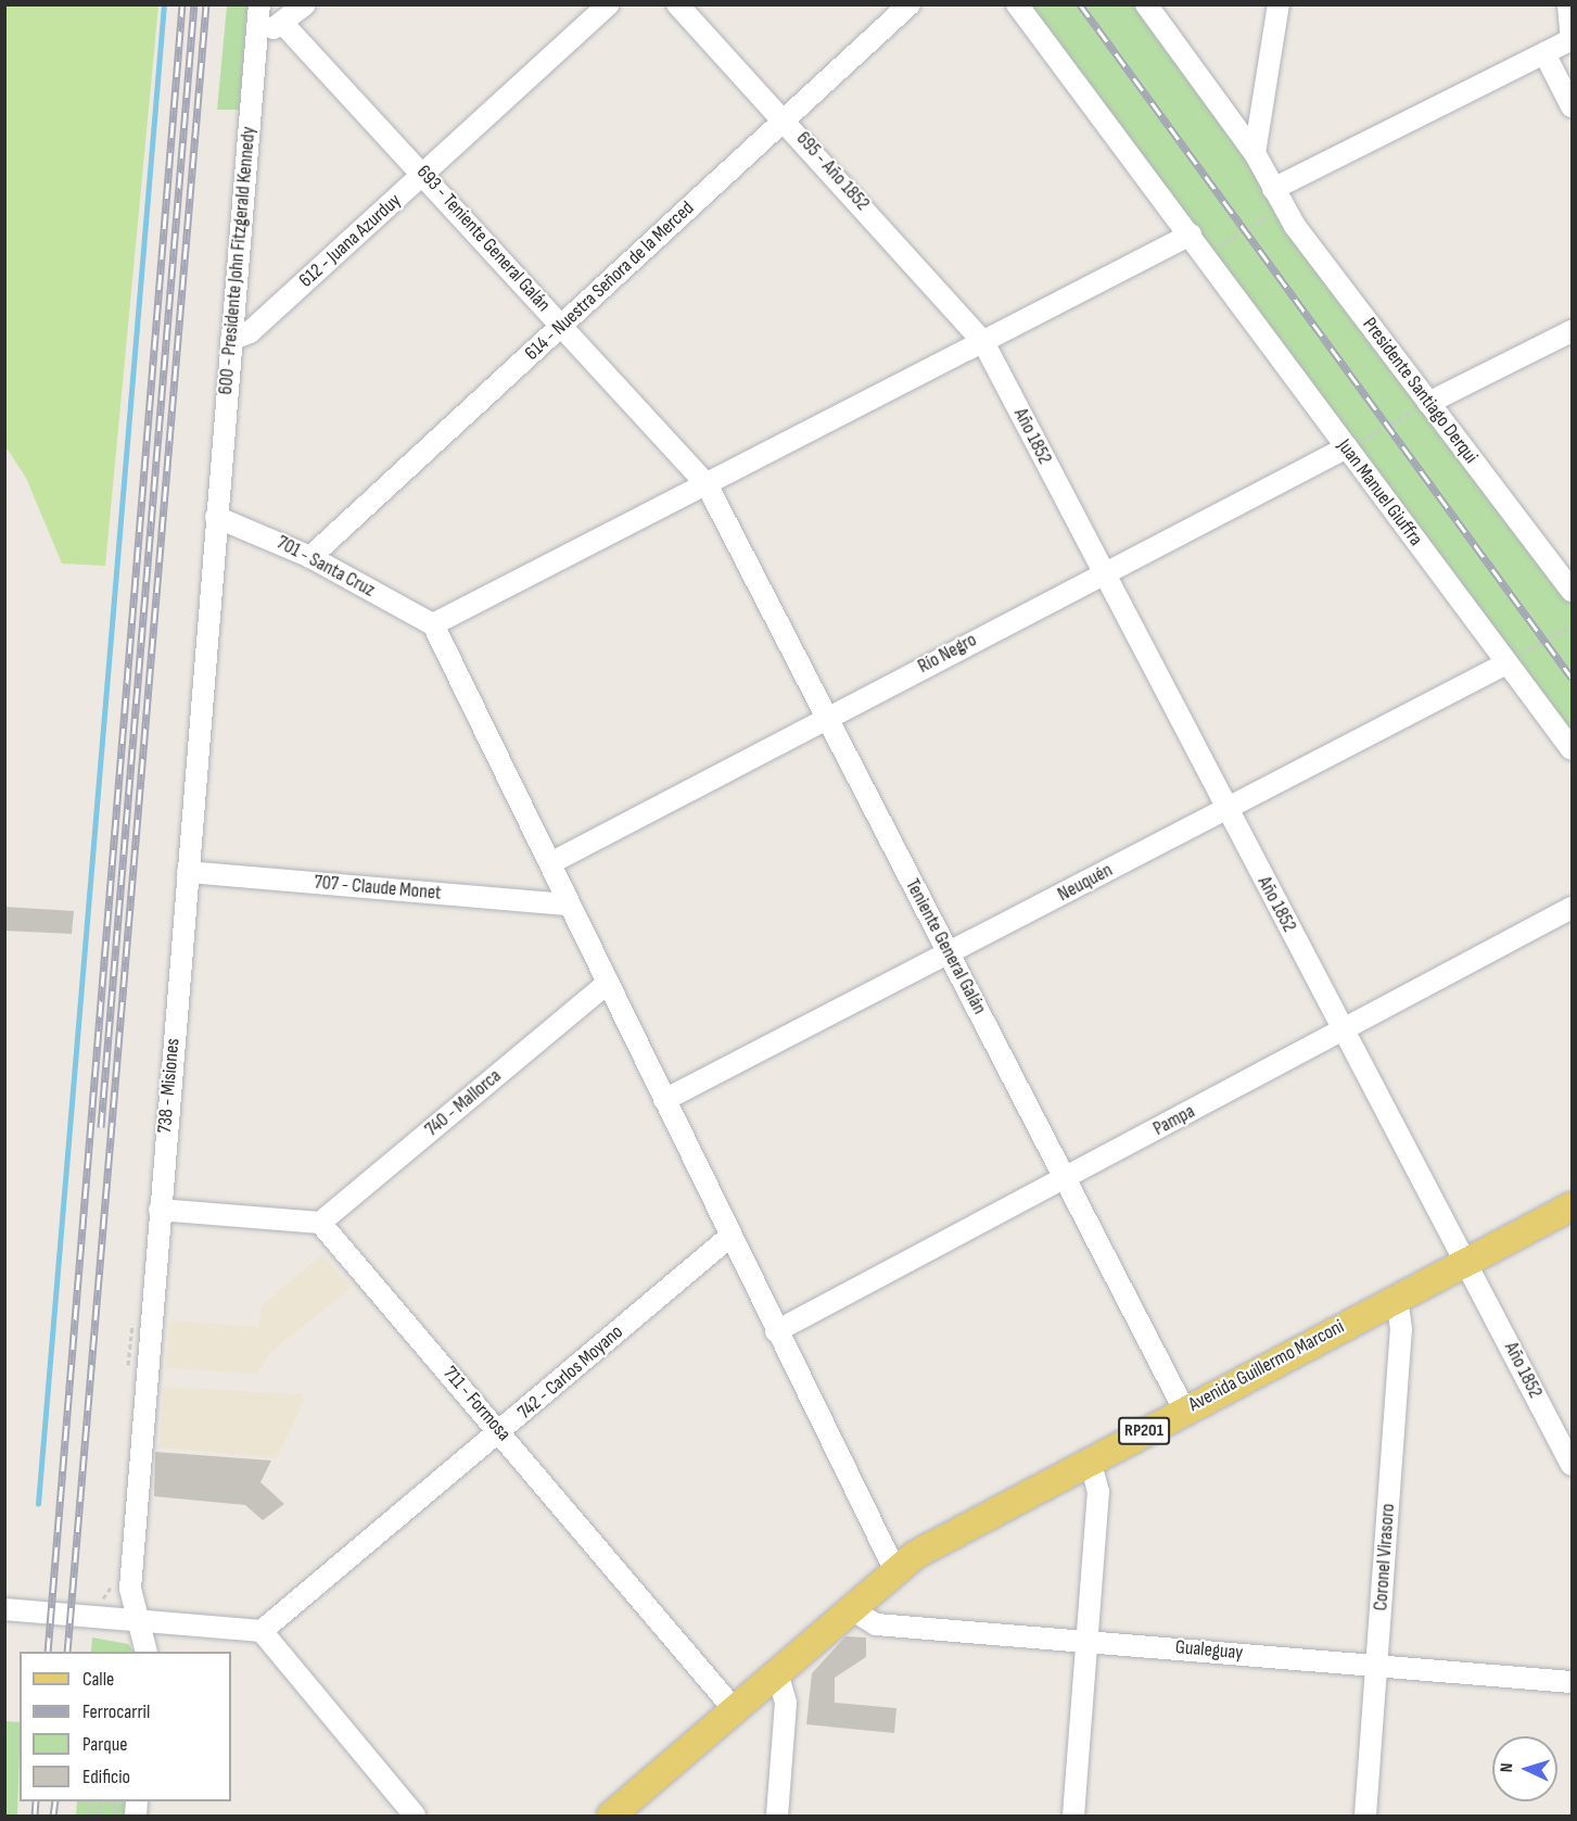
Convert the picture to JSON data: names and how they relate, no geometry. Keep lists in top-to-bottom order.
{
  "streets": {
    "main road": ["Avenida Guillermo Marconi", "RP201"],
    "street": [
      "695 - Año 1852",
      "693 - Teniente General Galán",
      "612 - Juana Azurduy",
      "600 - Presidente John Fitzgerald Kennedy",
      "614 - Nuestra Señora de la Merced",
      "Presidente Santiago Derqui",
      "Año 1852",
      "Juan Manuel Giuffra",
      "701 - Santa Cruz",
      "Río Negro",
      "Neuquén",
      "707 - Claude Monet",
      "Teniente General Galán",
      "738 - Misiones",
      "740 - Mallorca",
      "Pampa",
      "742 - Carlos Moyano",
      "711 - Formosa",
      "Coronel Virasoro",
      "Gualeguay"
    ]
  },
  "crossings": [
    ["695 - Año 1852", "614 - Nuestra Señora de la Merced"],
    ["695 - Año 1852", "Año 1852"],
    ["693 - Teniente General Galán", "612 - Juana Azurduy"],
    ["693 - Teniente General Galán", "614 - Nuestra Señora de la Merced"],
    ["693 - Teniente General Galán", "Teniente General Galán"],
    ["612 - Juana Azurduy", "600 - Presidente John Fitzgerald Kennedy"],
    ["600 - Presidente John Fitzgerald Kennedy", "701 - Santa Cruz"],
    ["600 - Presidente John Fitzgerald Kennedy", "738 - Misiones"],
    ["614 - Nuestra Señora de la Merced", "701 - Santa Cruz"],
    ["Año 1852", "Río Negro"],
    ["Año 1852", "Neuquén"],
    ["Año 1852", "Pampa"],
    ["Año 1852", "Avenida Guillermo Marconi"],
    ["Juan Manuel Giuffra", "Río Negro"],
    ["Juan Manuel Giuffra", "Neuquén"],
    ["701 - Santa Cruz", "738 - Misiones"],
    ["Río Negro", "Teniente General Galán"],
    ["Neuquén", "Teniente General Galán"],
    ["707 - Claude Monet", "738 - Misiones"],
    ["Teniente General Galán", "Pampa"],
    ["Teniente General Galán", "Avenida Guillermo Marconi"],
    ["740 - Mallorca", "711 - Formosa"],
    ["Avenida Guillermo Marconi", "RP201"],
    ["Avenida Guillermo Marconi", "Coronel Virasoro"],
    ["742 - Carlos Moyano", "711 - Formosa"],
    ["711 - Formosa", "RP201"],
    ["RP201", "Gualeguay"],
    ["Coronel Virasoro", "Gualeguay"]
  ],
  "legend": [
    "Calle",
    "Ferrocarril",
    "Parque",
    "Edificio"
  ],
  "north": "left"
}
